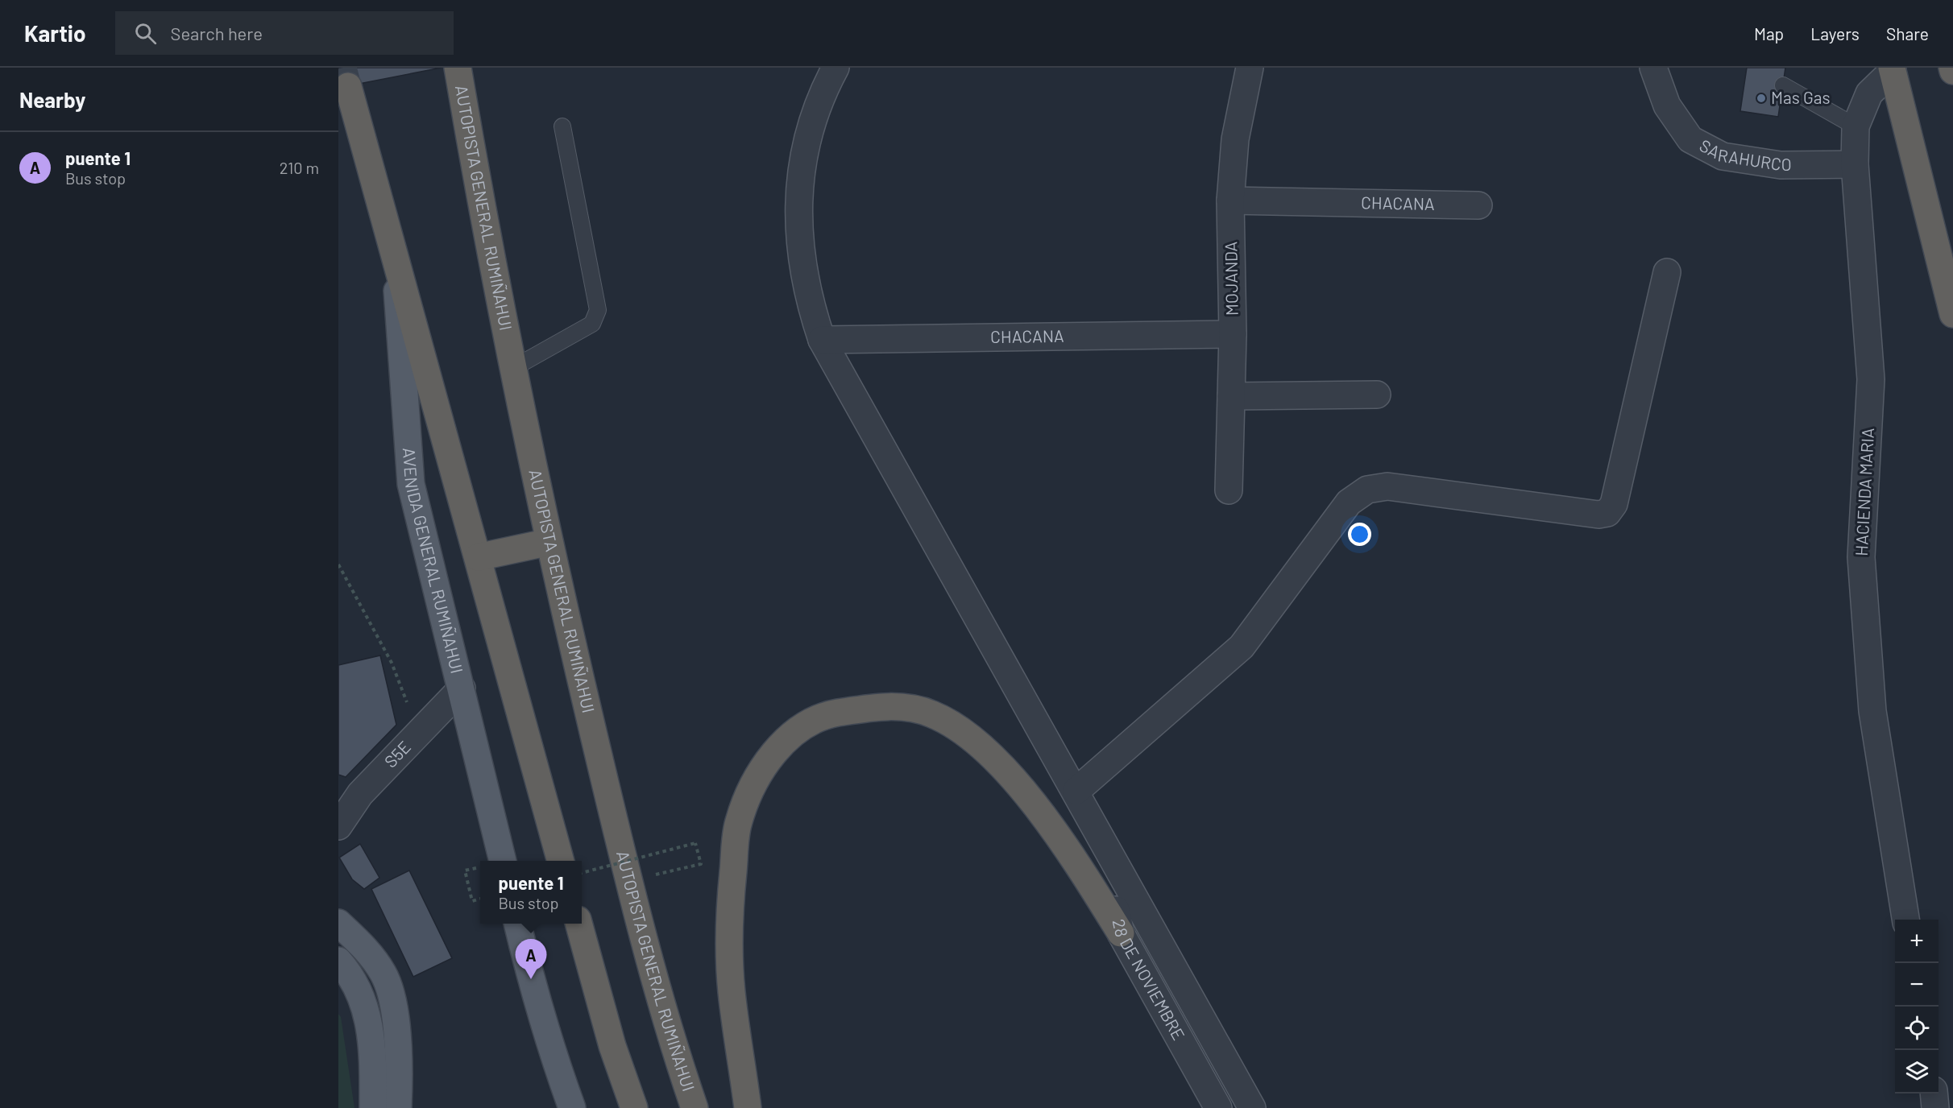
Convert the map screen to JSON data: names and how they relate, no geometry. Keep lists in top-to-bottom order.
{
  "streets": {
    "highway": ["AUTOPISTA GENERAL RUMIÑAHUI"],
    "main road": ["AVENIDA GENERAL RUMIÑAHUI"],
    "street": [
      "SARAHURCO",
      "CHACANA",
      "MOJANDA",
      "HACIENDA MARIA",
      "S5E",
      "28 DE NOVIEMBRE"
    ]
  },
  "crossings": [
    ["SARAHURCO", "HACIENDA MARIA"],
    ["CHACANA", "MOJANDA"],
    ["AVENIDA GENERAL RUMIÑAHUI", "S5E"]
  ],
  "places": ["Mas Gas"],
  "page": {
    "header": "Kartio",
    "search": "Search here",
    "nav": ["Map", "Layers", "Share"],
    "heading": "Nearby",
    "list": [
      {
        "mark": "A",
        "name": "puente 1",
        "note": "Bus stop",
        "value": "210 m"
      }
    ],
    "popup": ["puente 1", "Bus stop"],
    "map_buttons": ["+", "−"],
    "pins": "A"
  }
}
